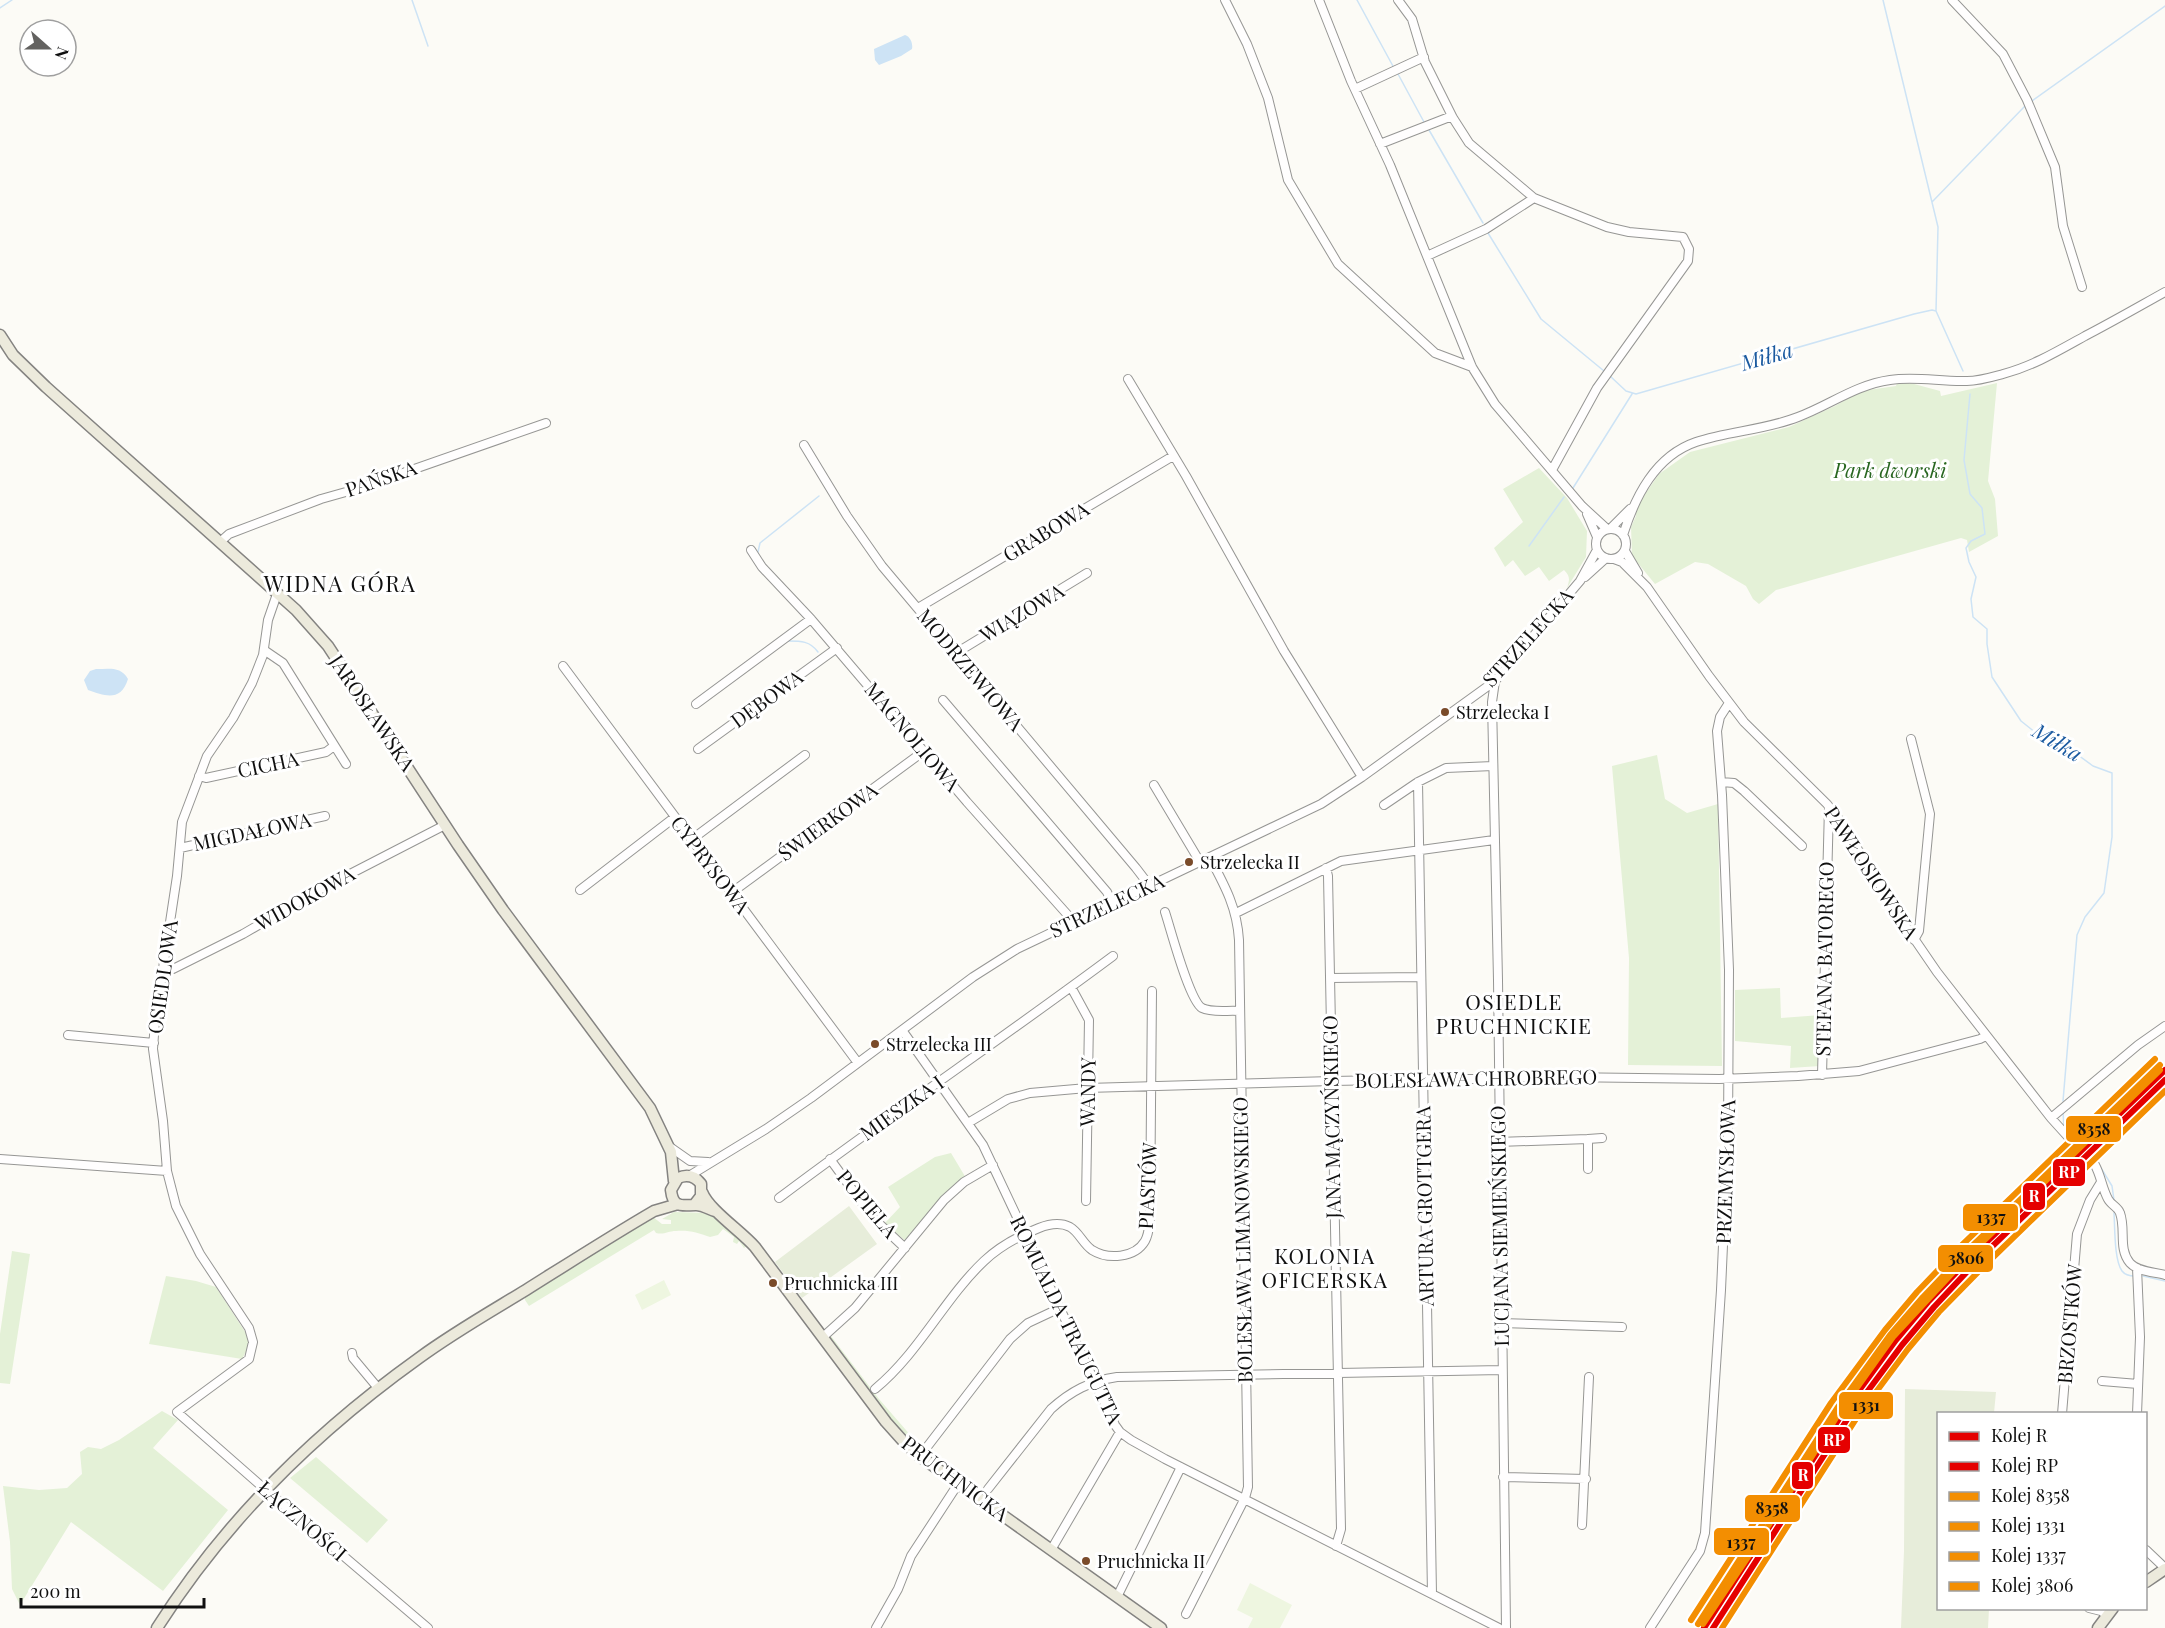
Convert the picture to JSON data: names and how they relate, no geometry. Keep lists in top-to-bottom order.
{
  "streets": {
    "main road": ["JAROSŁAWSKA", "PRUCHNICKA"],
    "street": [
      "PAŃSKA",
      "GRABOWA",
      "WIĄZOWA",
      "STRZELECKA",
      "MODRZEWIOWA",
      "DĘBOWA",
      "MAGNOLIOWA",
      "CICHA",
      "ŚWIERKOWA",
      "MIGDAŁOWA",
      "CYPRYSOWA",
      "PAWŁOSIOWSKA",
      "WIDOKOWA",
      "STEFANA BATOREGO",
      "OSIEDLOWA",
      "BOLESŁAWA CHROBREGO",
      "WANDY",
      "MIESZKA I",
      "JANA MĄCZYŃSKIEGO",
      "PRZEMYSŁOWA",
      "PIASTÓW",
      "POPIELA",
      "ARTURA GROTTGERA",
      "LUCJANA SIEMIEŃSKIEGO",
      "BOLESŁAWA LIMANOWSKIEGO",
      "ROMUALDA TRAUGUTTA",
      "BRZOSTKÓW",
      "ŁĄCZNOŚCI"
    ]
  },
  "crossings": [
    ["PAŃSKA", "JAROSŁAWSKA"],
    ["GRABOWA", "MODRZEWIOWA"],
    ["WIĄZOWA", "MODRZEWIOWA"],
    ["STRZELECKA", "MODRZEWIOWA"],
    ["STRZELECKA", "JAROSŁAWSKA"],
    ["STRZELECKA", "MAGNOLIOWA"],
    ["STRZELECKA", "CYPRYSOWA"],
    ["STRZELECKA", "PAWŁOSIOWSKA"],
    ["STRZELECKA", "LUCJANA SIEMIEŃSKIEGO"],
    ["STRZELECKA", "BOLESŁAWA LIMANOWSKIEGO"],
    ["STRZELECKA", "ROMUALDA TRAUGUTTA"],
    ["STRZELECKA", "PRUCHNICKA"],
    ["DĘBOWA", "MAGNOLIOWA"],
    ["JAROSŁAWSKA", "WIDOKOWA"],
    ["JAROSŁAWSKA", "OSIEDLOWA"],
    ["JAROSŁAWSKA", "PRUCHNICKA"],
    ["MAGNOLIOWA", "ŚWIERKOWA"],
    ["CICHA", "OSIEDLOWA"],
    ["ŚWIERKOWA", "CYPRYSOWA"],
    ["MIGDAŁOWA", "OSIEDLOWA"],
    ["PAWŁOSIOWSKA", "STEFANA BATOREGO"],
    ["PAWŁOSIOWSKA", "BOLESŁAWA CHROBREGO"],
    ["PAWŁOSIOWSKA", "PRZEMYSŁOWA"],
    ["WIDOKOWA", "OSIEDLOWA"],
    ["STEFANA BATOREGO", "BOLESŁAWA CHROBREGO"],
    ["OSIEDLOWA", "ŁĄCZNOŚCI"],
    ["BOLESŁAWA CHROBREGO", "WANDY"],
    ["BOLESŁAWA CHROBREGO", "JANA MĄCZYŃSKIEGO"],
    ["BOLESŁAWA CHROBREGO", "PRZEMYSŁOWA"],
    ["BOLESŁAWA CHROBREGO", "PIASTÓW"],
    ["BOLESŁAWA CHROBREGO", "ARTURA GROTTGERA"],
    ["BOLESŁAWA CHROBREGO", "LUCJANA SIEMIEŃSKIEGO"],
    ["BOLESŁAWA CHROBREGO", "BOLESŁAWA LIMANOWSKIEGO"],
    ["BOLESŁAWA CHROBREGO", "ROMUALDA TRAUGUTTA"],
    ["WANDY", "MIESZKA I"],
    ["MIESZKA I", "POPIELA"],
    ["MIESZKA I", "ROMUALDA TRAUGUTTA"],
    ["JANA MĄCZYŃSKIEGO", "ROMUALDA TRAUGUTTA"],
    ["PIASTÓW", "ROMUALDA TRAUGUTTA"],
    ["ARTURA GROTTGERA", "ROMUALDA TRAUGUTTA"],
    ["BOLESŁAWA LIMANOWSKIEGO", "ROMUALDA TRAUGUTTA"]
  ],
  "districts": ["WIDNA GÓRA", "OSIEDLE PRUCHNICKIE", "KOLONIA OFICERSKA"],
  "water": ["Miłka"],
  "parks": ["Park dworski"],
  "places": [
    "Strzelecka I",
    "Strzelecka II",
    "Strzelecka III",
    "Pruchnicka III",
    "Pruchnicka II"
  ],
  "lines": [
    "rail line 1337",
    "rail line 8358",
    "rail line R",
    "rail line 3806",
    "rail line RP",
    "rail line 1331"
  ],
  "legend": [
    "Kolej R",
    "Kolej RP",
    "Kolej 8358",
    "Kolej 1331",
    "Kolej 1337",
    "Kolej 3806"
  ],
  "scale_bar": "200 m",
  "north": "right"
}
